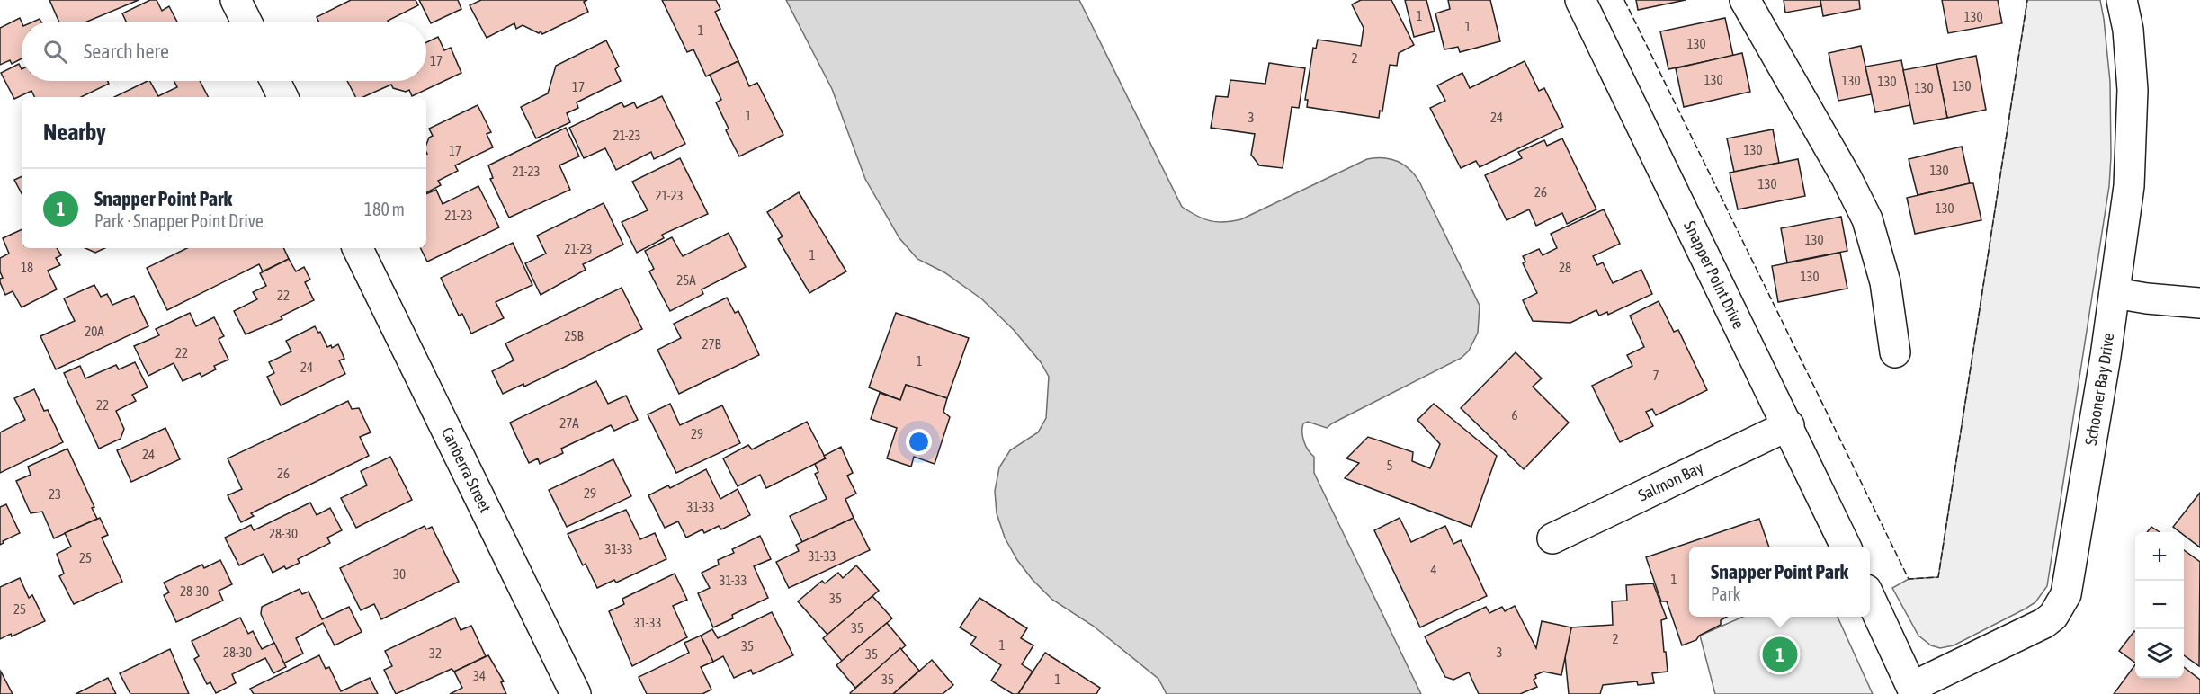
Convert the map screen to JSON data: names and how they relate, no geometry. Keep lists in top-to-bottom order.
{
  "streets": {
    "street": [
      "Snapper Point Drive",
      "Schooner Bay Drive",
      "Canberra Street",
      "Salmon Bay"
    ]
  },
  "crossings": [
    ["Snapper Point Drive", "Salmon Bay"]
  ],
  "house_numbers": [
    "1",
    "130",
    "1",
    "1",
    "130",
    "2",
    "17",
    "130",
    "130",
    "130",
    "130",
    "17",
    "130",
    "1",
    "3",
    "24",
    "21-23",
    "130",
    "17",
    "130",
    "21-23",
    "130",
    "26",
    "21-23",
    "130",
    "21-23",
    "130",
    "21-23",
    "1",
    "18",
    "28",
    "130",
    "25A",
    "22",
    "20A",
    "25B",
    "27B",
    "22",
    "1",
    "24",
    "7",
    "22",
    "6",
    "27A",
    "29",
    "24",
    "5",
    "26",
    "29",
    "23",
    "31-33",
    "28-30",
    "31-33",
    "31-33",
    "25",
    "4",
    "30",
    "1",
    "31-33",
    "28-30",
    "35",
    "25",
    "31-33",
    "35",
    "2",
    "1",
    "35",
    "28-30",
    "3",
    "32",
    "35",
    "34",
    "35",
    "1"
  ],
  "page": {
    "search": "Search here",
    "heading": "Nearby",
    "list": [
      {
        "mark": "1",
        "name": "Snapper Point Park",
        "note": "Park · Snapper Point Drive",
        "value": "180 m"
      }
    ],
    "map_buttons": ["+", "−"],
    "popup": ["Snapper Point Park", "Park"],
    "pins": "1"
  }
}
